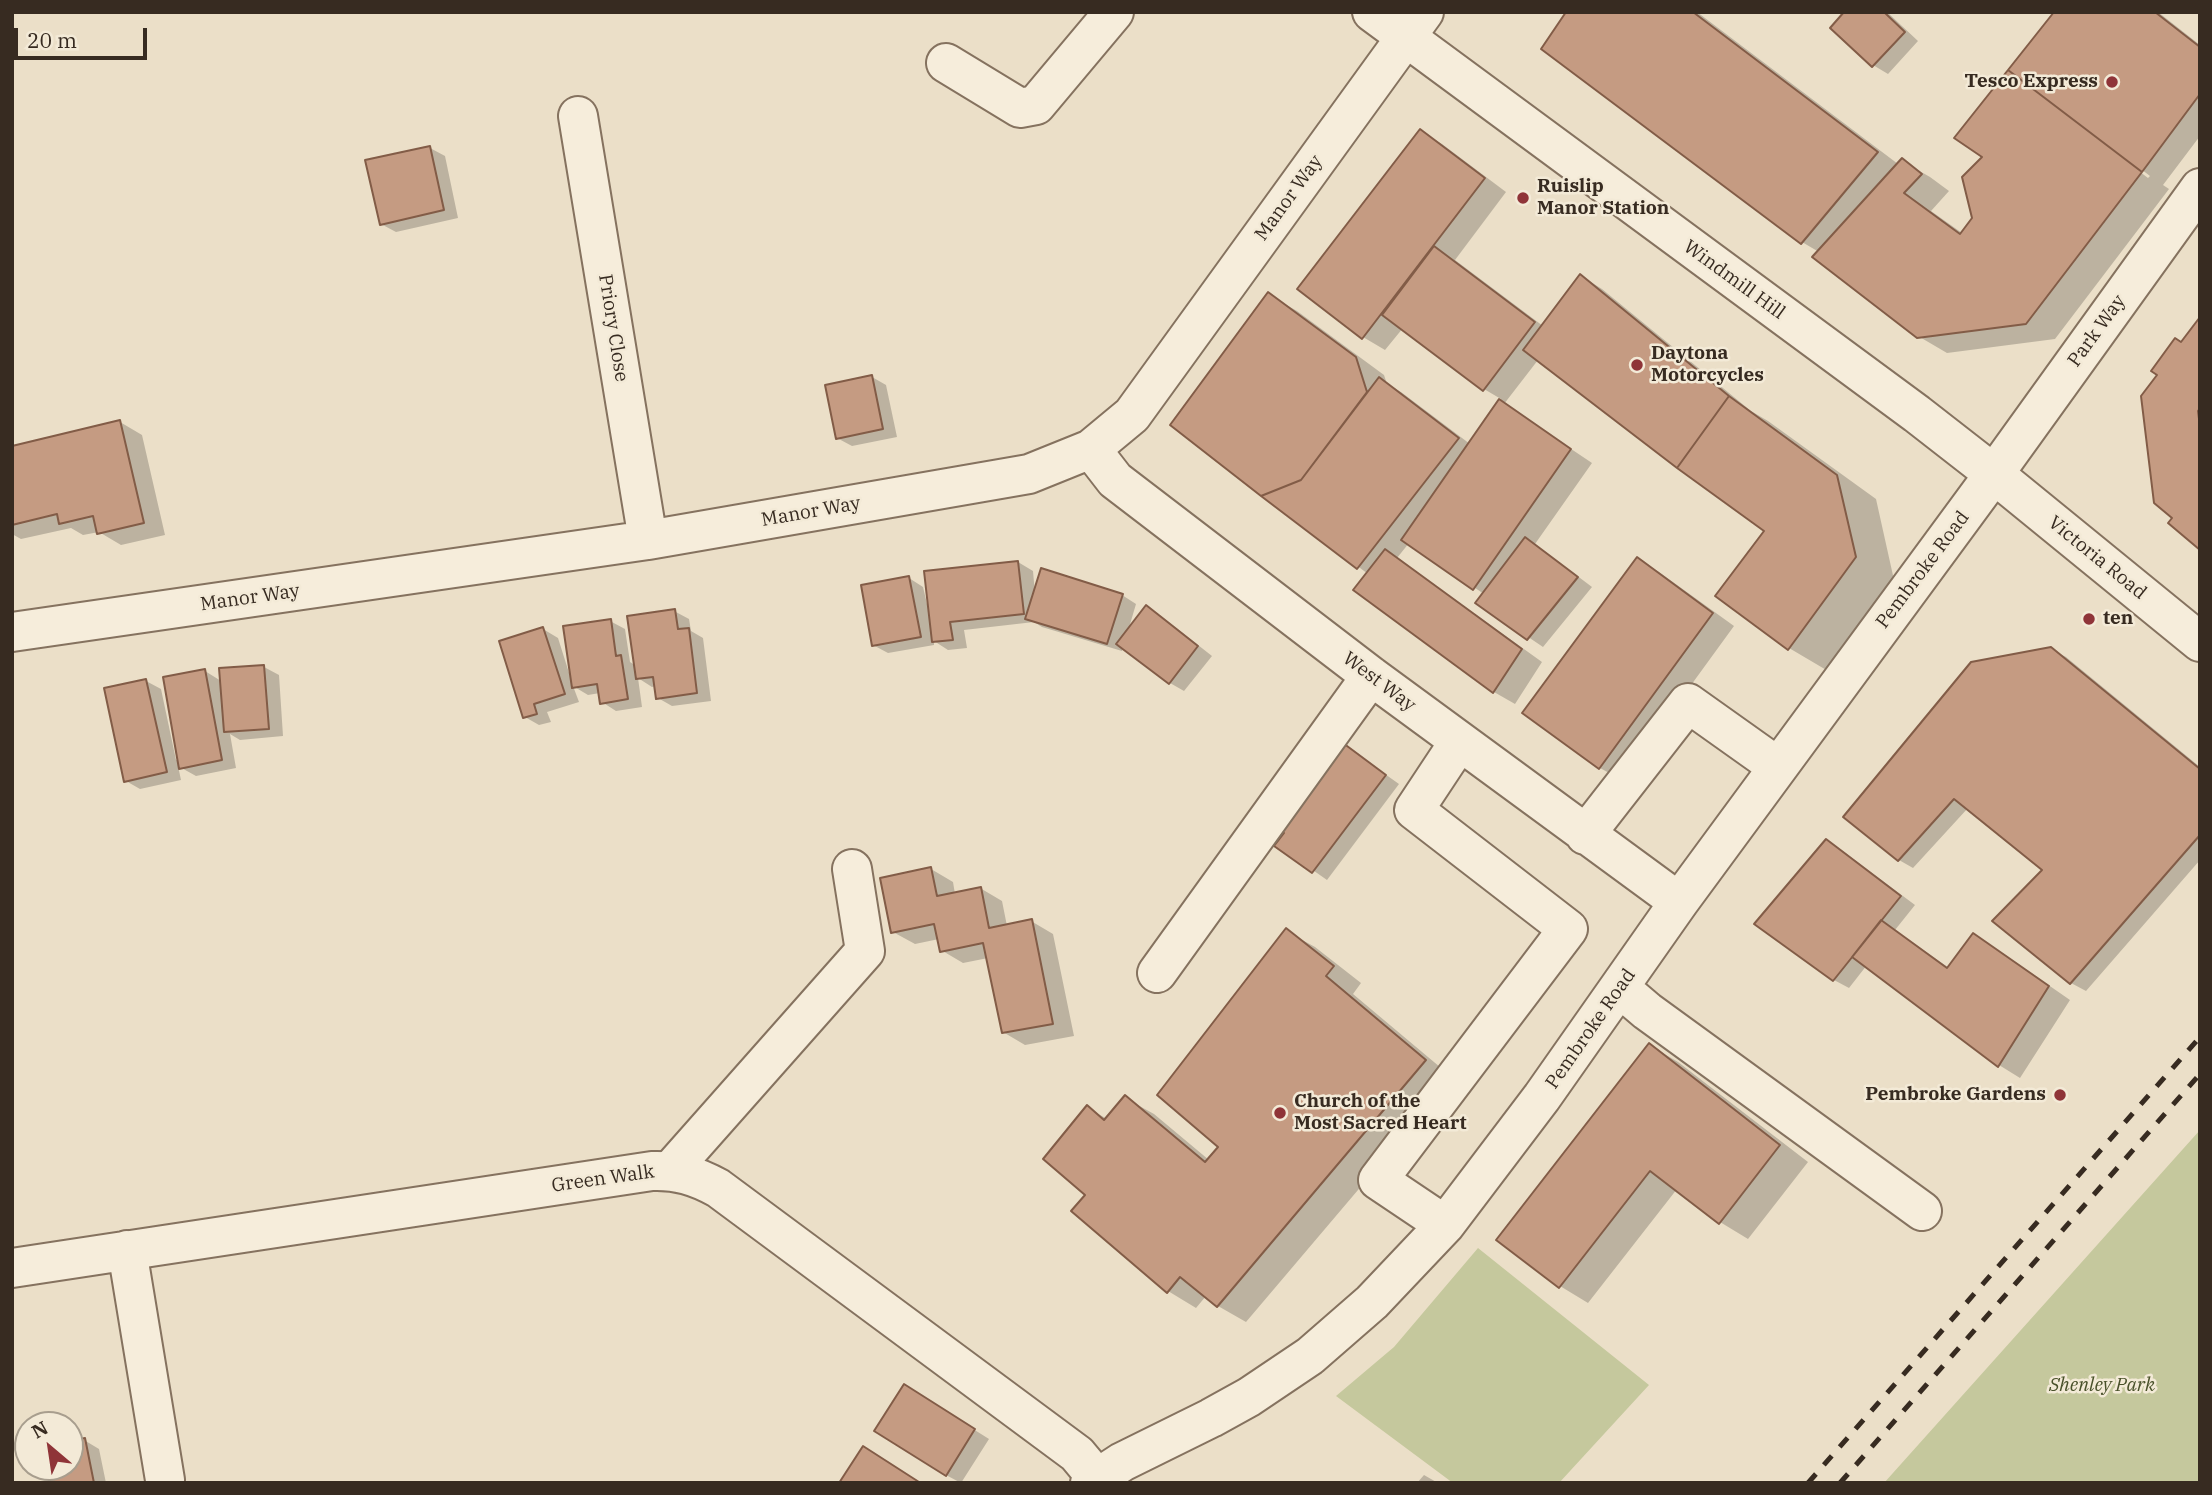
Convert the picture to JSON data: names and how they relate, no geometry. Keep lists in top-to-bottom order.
{
  "streets": {
    "street": [
      "Manor Way",
      "Windmill Hill",
      "Priory Close",
      "Park Way",
      "Victoria Road",
      "Pembroke Road",
      "West Way",
      "Green Walk"
    ]
  },
  "crossings": [
    ["Manor Way", "Windmill Hill"],
    ["Manor Way", "Priory Close"],
    ["Manor Way", "West Way"],
    ["Windmill Hill", "Park Way"],
    ["Windmill Hill", "Victoria Road"],
    ["Windmill Hill", "Pembroke Road"],
    ["Park Way", "Victoria Road"],
    ["Park Way", "Pembroke Road"],
    ["Victoria Road", "Pembroke Road"],
    ["Pembroke Road", "West Way"],
    ["Pembroke Road", "Green Walk"]
  ],
  "parks": ["Shenley Park"],
  "places": [
    "Tesco Express",
    "Ruislip Manor Station",
    "Daytona Motorcycles",
    "ten",
    "Pembroke Gardens",
    "Church of the Most Sacred Heart"
  ],
  "scale_bar": "20 m",
  "north": "top left"
}
